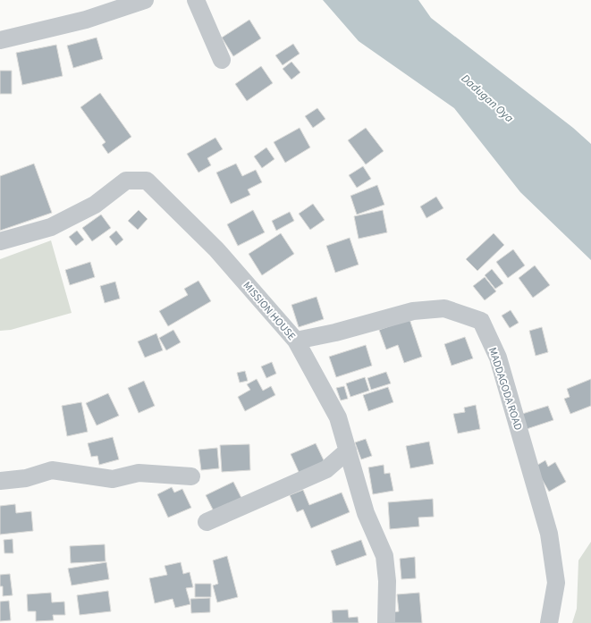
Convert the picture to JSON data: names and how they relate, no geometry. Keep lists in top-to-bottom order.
{
  "streets": {
    "street": ["MISSION HOUSE", "MADDAGODA ROAD"]
  },
  "crossings": [
    ["MISSION HOUSE", "MADDAGODA ROAD"]
  ],
  "water": ["Dadugan Oya"]
}
